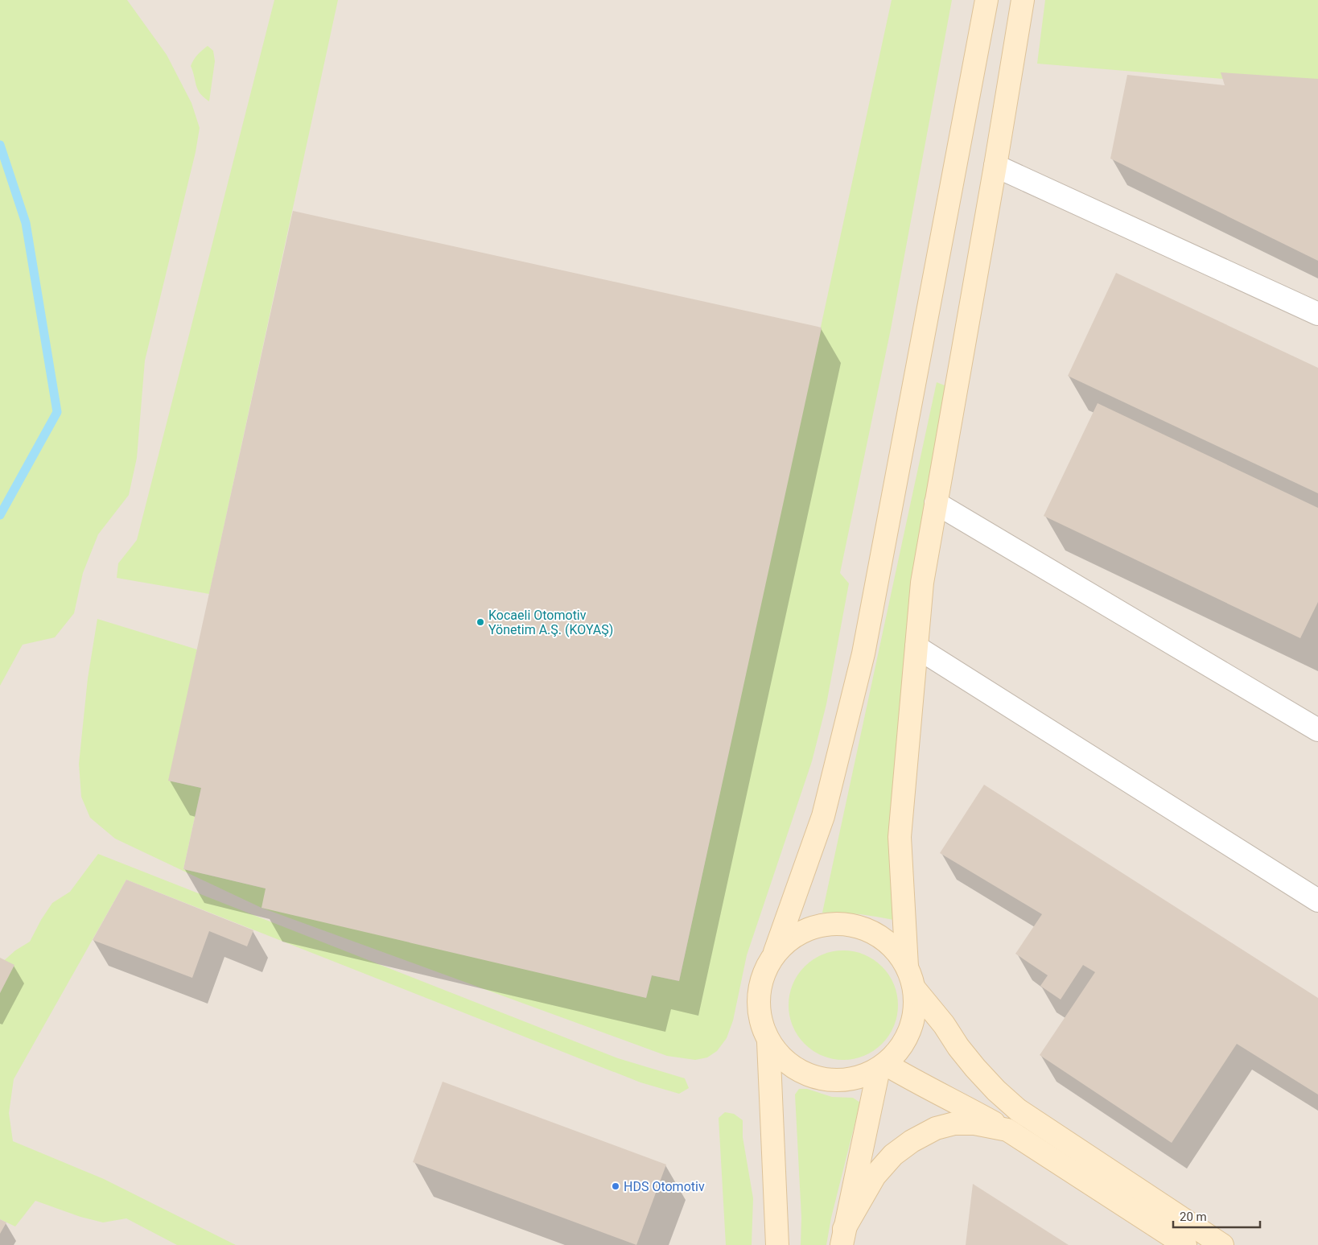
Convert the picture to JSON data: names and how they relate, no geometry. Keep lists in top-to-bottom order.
{
  "places": ["Kocaeli Otomotiv Yönetim A.Ş. (KOYAŞ)", "HDS Otomotiv"],
  "scale_bar": "20 m"
}
